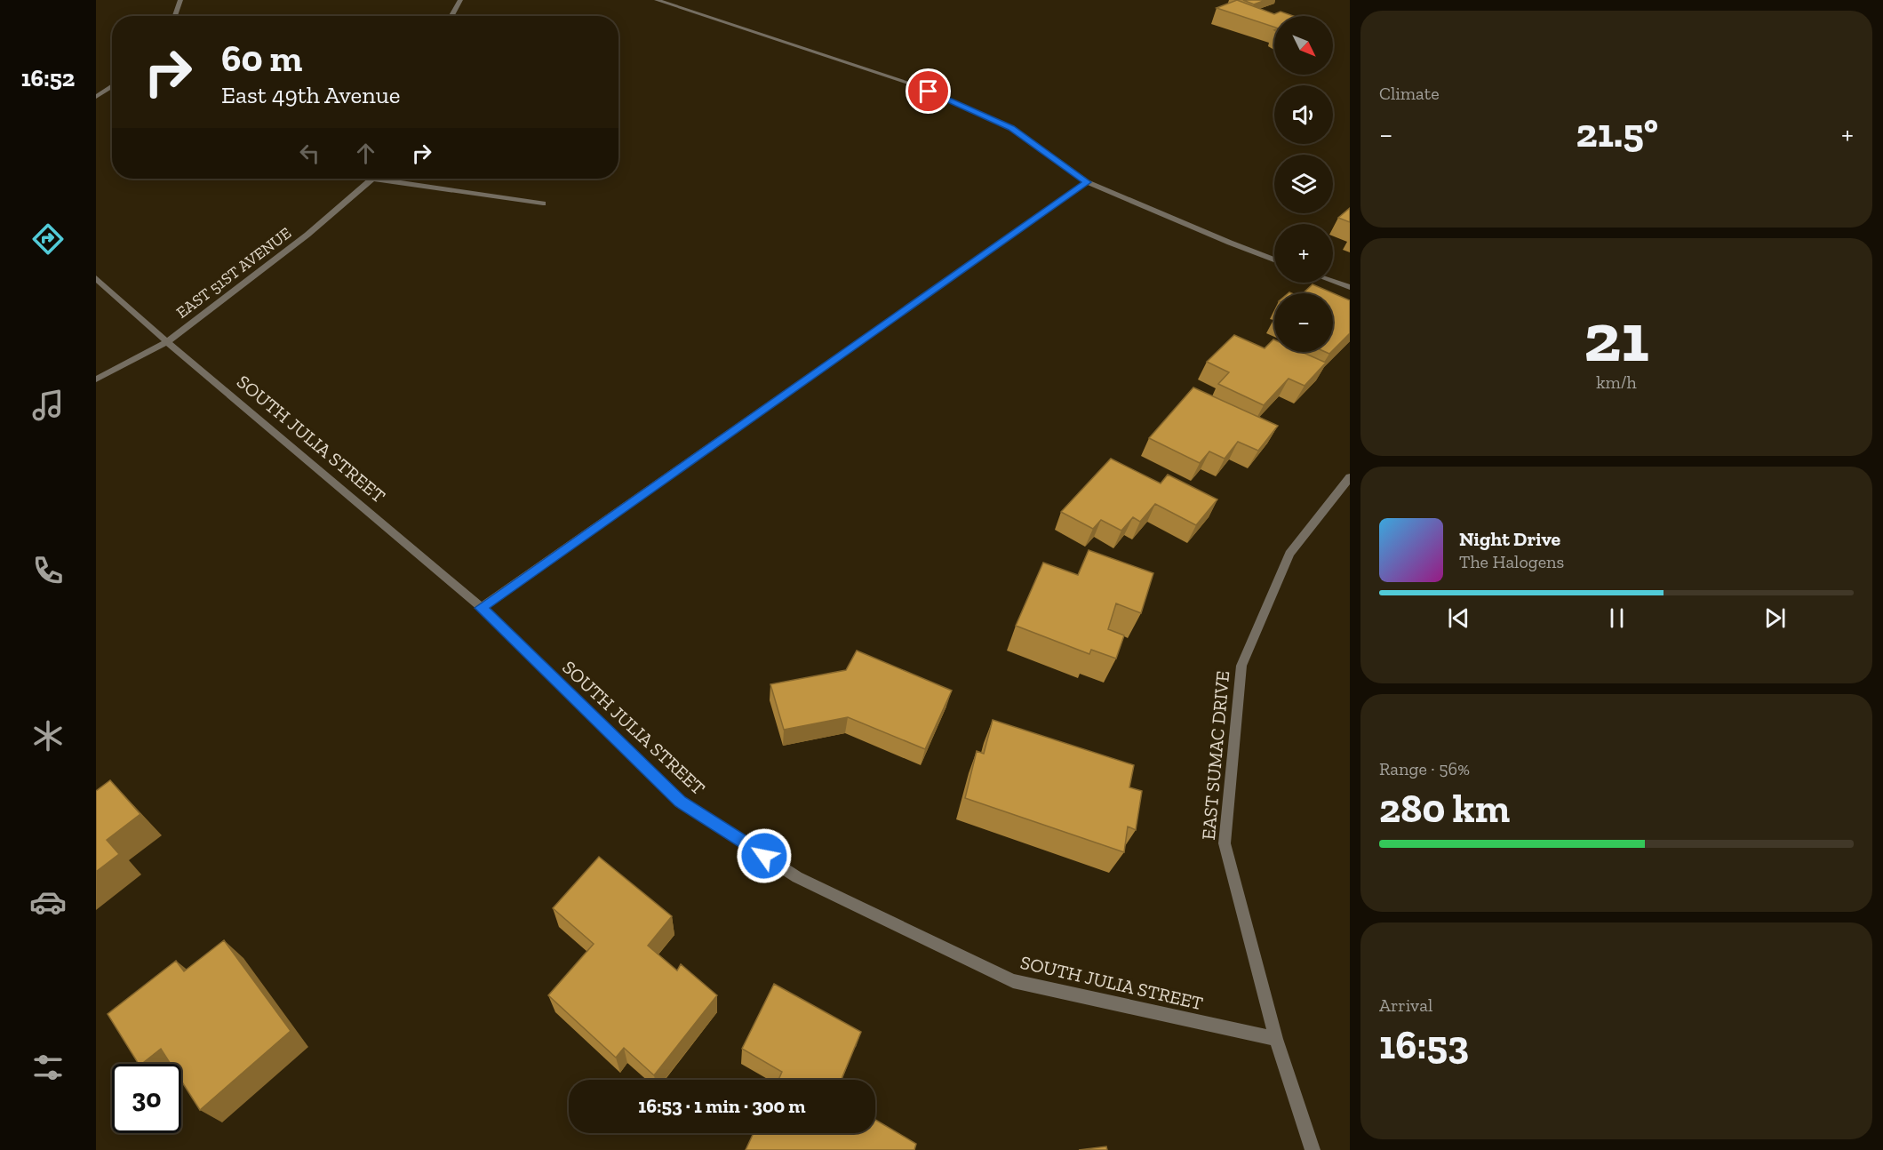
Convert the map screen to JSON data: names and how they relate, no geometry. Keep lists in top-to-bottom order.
{
  "streets": {
    "street": ["EAST 51ST AVENUE", "SOUTH JULIA STREET", "EAST SUMAC DRIVE"]
  },
  "crossings": [
    ["EAST 51ST AVENUE", "SOUTH JULIA STREET"],
    ["SOUTH JULIA STREET", "EAST SUMAC DRIVE"]
  ],
  "north": "bottom right",
  "page": {
    "tabs": "16:52",
    "tile": [
      "Climate",
      ["21", "km/h"],
      ["Range · 56%", "280 km"],
      ["Arrival", "16:53"]
    ],
    "map_buttons": ["+", "−"],
    "turn": ["60 m", "East 49th Avenue"],
    "heat": ["−", "21.5°", "+"],
    "song": ["Night Drive", "The Halogens"],
    "limit": "30",
    "trip": "16:53 · 1 min · 300 m"
  }
}
